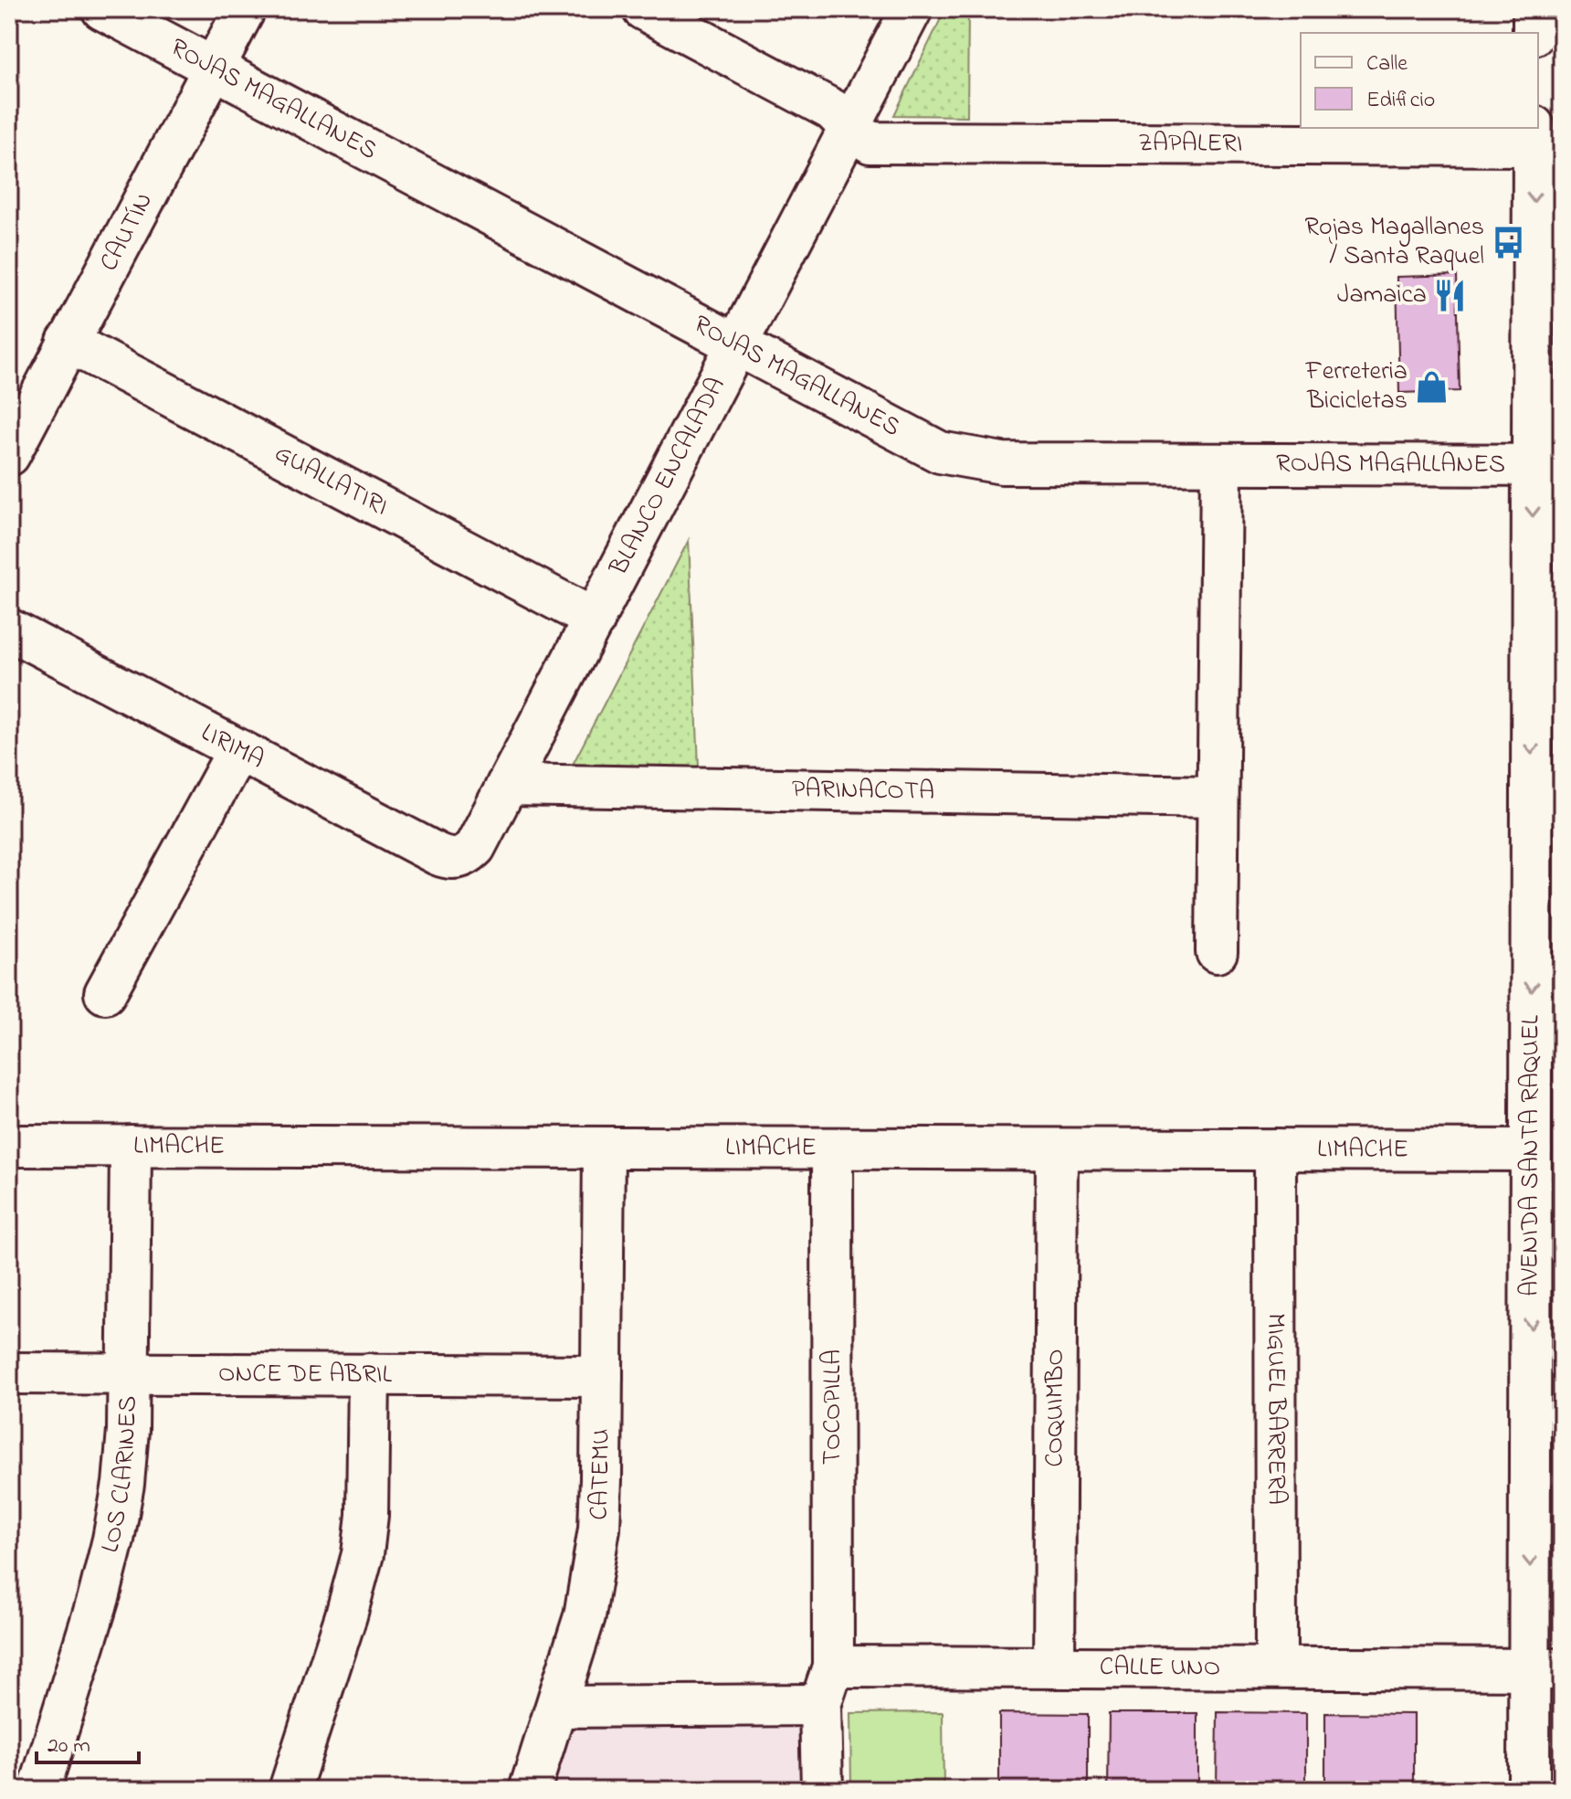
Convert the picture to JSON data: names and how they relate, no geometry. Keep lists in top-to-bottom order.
{
  "streets": {
    "street": [
      "ROJAS MAGALLANES",
      "ZAPALERI",
      "CAUTÍN",
      "BLANCO ENCALADA",
      "GUALLATIRI",
      "LIRIMA",
      "PARINACOTA",
      "LIMACHE",
      "AVENIDA SANTA RAQUEL",
      "ONCE DE ABRIL",
      "TOCOPILLA",
      "COQUIMBO",
      "MIGUEL BARRERA",
      "LOS CLARINES",
      "CATEMU",
      "CALLE UNO"
    ]
  },
  "crossings": [
    ["ROJAS MAGALLANES", "CAUTÍN"],
    ["ROJAS MAGALLANES", "BLANCO ENCALADA"],
    ["ROJAS MAGALLANES", "AVENIDA SANTA RAQUEL"],
    ["ZAPALERI", "BLANCO ENCALADA"],
    ["ZAPALERI", "AVENIDA SANTA RAQUEL"],
    ["CAUTÍN", "GUALLATIRI"],
    ["BLANCO ENCALADA", "GUALLATIRI"],
    ["BLANCO ENCALADA", "LIRIMA"],
    ["BLANCO ENCALADA", "PARINACOTA"],
    ["LIMACHE", "AVENIDA SANTA RAQUEL"],
    ["LIMACHE", "TOCOPILLA"],
    ["LIMACHE", "COQUIMBO"],
    ["LIMACHE", "MIGUEL BARRERA"],
    ["LIMACHE", "LOS CLARINES"],
    ["LIMACHE", "CATEMU"],
    ["AVENIDA SANTA RAQUEL", "CALLE UNO"],
    ["ONCE DE ABRIL", "LOS CLARINES"],
    ["ONCE DE ABRIL", "CATEMU"],
    ["TOCOPILLA", "CALLE UNO"],
    ["COQUIMBO", "CALLE UNO"],
    ["MIGUEL BARRERA", "CALLE UNO"]
  ],
  "places": {
    "bus stop": ["Rojas Magallanes / Santa Raquel"],
    "restaurant": ["Jamaica"],
    "shop": ["Ferreteria Bicicletas"]
  },
  "legend": ["Calle", "Edificio"],
  "scale_bar": "20 m"
}
